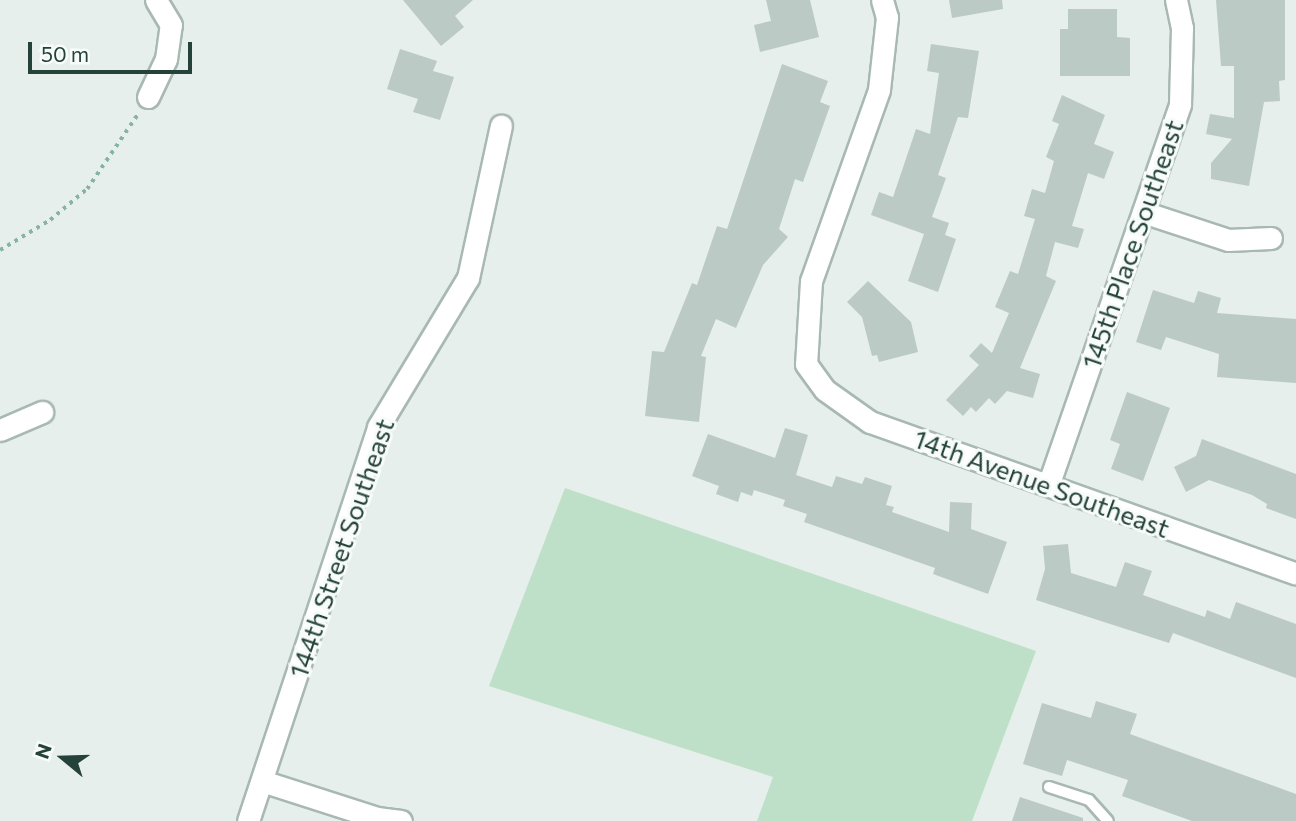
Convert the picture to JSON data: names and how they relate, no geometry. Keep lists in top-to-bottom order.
{
  "streets": {
    "street": ["145th Place Southeast", "14th Avenue Southeast", "144th Street Southeast"]
  },
  "crossings": [
    ["145th Place Southeast", "14th Avenue Southeast"]
  ],
  "scale_bar": "50 m",
  "north": "left"
}
